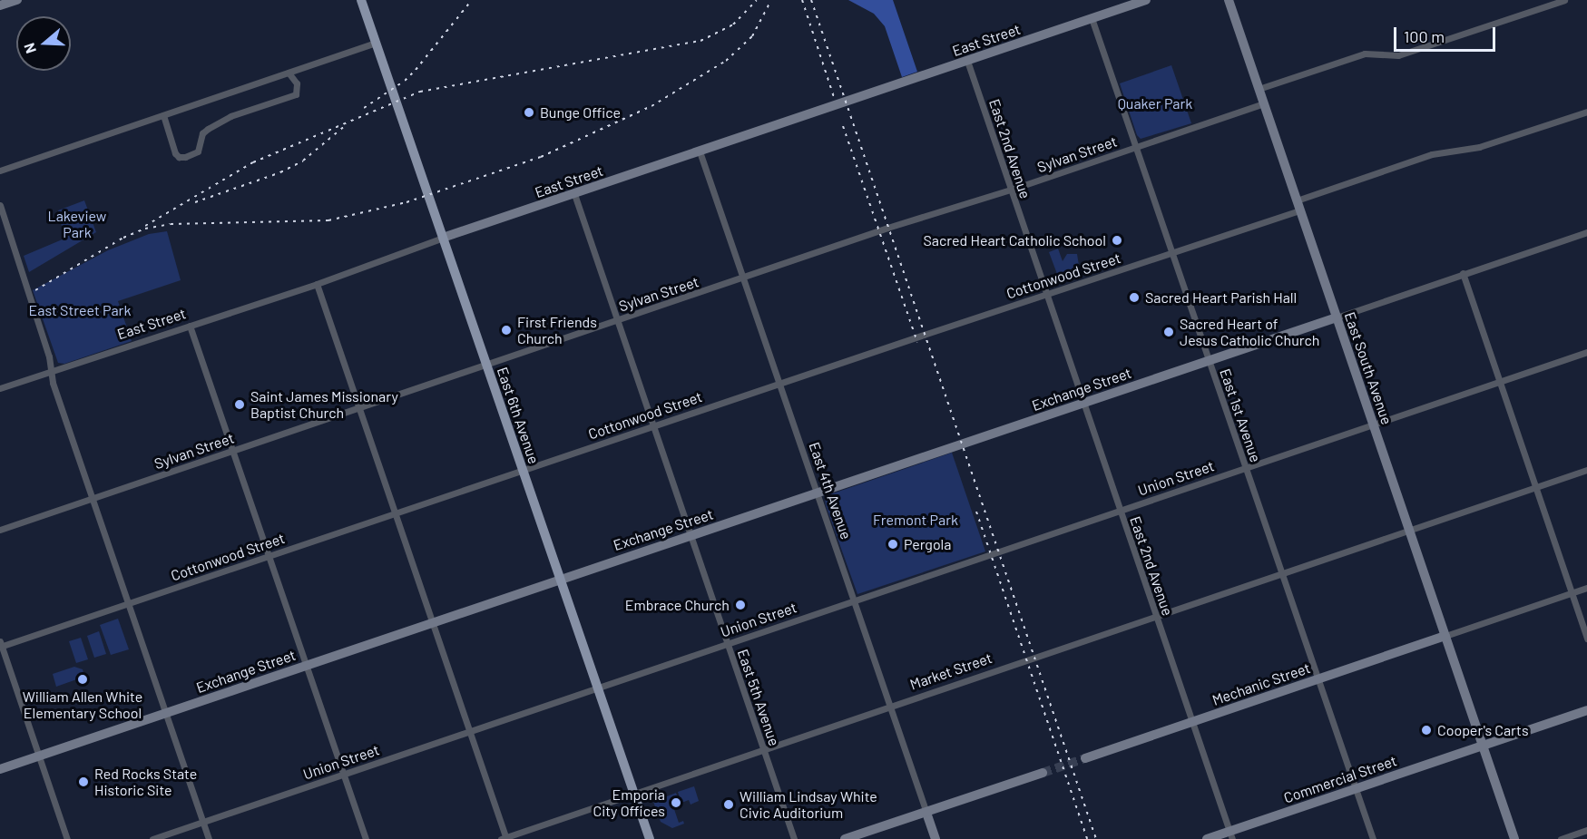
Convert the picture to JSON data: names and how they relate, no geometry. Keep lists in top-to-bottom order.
{
  "streets": {
    "main road": ["East 6th Avenue"],
    "street": [
      "East Street",
      "East 2nd Avenue",
      "Sylvan Street",
      "Cottonwood Street",
      "East South Avenue",
      "Exchange Street",
      "East 1st Avenue",
      "Union Street",
      "East 4th Avenue",
      "Market Street",
      "Mechanic Street",
      "East 5th Avenue",
      "Commercial Street"
    ]
  },
  "crossings": [
    ["East Street", "East 2nd Avenue"],
    ["East Street", "East 6th Avenue"],
    ["East Street", "East 1st Avenue"],
    ["East Street", "East 4th Avenue"],
    ["East Street", "East 5th Avenue"],
    ["East 2nd Avenue", "Sylvan Street"],
    ["East 2nd Avenue", "Cottonwood Street"],
    ["East 2nd Avenue", "Exchange Street"],
    ["East 2nd Avenue", "Union Street"],
    ["East 2nd Avenue", "Market Street"],
    ["East 2nd Avenue", "Mechanic Street"],
    ["East 2nd Avenue", "Commercial Street"],
    ["Sylvan Street", "East South Avenue"],
    ["Sylvan Street", "East 6th Avenue"],
    ["Sylvan Street", "East 1st Avenue"],
    ["Sylvan Street", "East 4th Avenue"],
    ["Sylvan Street", "East 5th Avenue"],
    ["Cottonwood Street", "East South Avenue"],
    ["Cottonwood Street", "East 6th Avenue"],
    ["Cottonwood Street", "East 1st Avenue"],
    ["Cottonwood Street", "East 4th Avenue"],
    ["Cottonwood Street", "East 5th Avenue"],
    ["East South Avenue", "Exchange Street"],
    ["East South Avenue", "Union Street"],
    ["East South Avenue", "Market Street"],
    ["East South Avenue", "Mechanic Street"],
    ["East South Avenue", "Commercial Street"],
    ["Exchange Street", "East 6th Avenue"],
    ["Exchange Street", "East 1st Avenue"],
    ["Exchange Street", "East 4th Avenue"],
    ["Exchange Street", "East 5th Avenue"],
    ["East 6th Avenue", "Union Street"],
    ["East 6th Avenue", "Market Street"],
    ["East 1st Avenue", "Union Street"],
    ["East 1st Avenue", "Market Street"],
    ["East 1st Avenue", "Mechanic Street"],
    ["East 1st Avenue", "Commercial Street"],
    ["Union Street", "East 4th Avenue"],
    ["Union Street", "East 5th Avenue"],
    ["East 4th Avenue", "Market Street"],
    ["Market Street", "East 5th Avenue"]
  ],
  "parks": [
    "Quaker Park",
    "Lakeview Park",
    "East Street Park",
    "Fremont Park"
  ],
  "places": [
    "Bunge Office",
    "Sacred Heart Catholic School",
    "Sacred Heart Parish Hall",
    "First Friends Church",
    "Sacred Heart of Jesus Catholic Church",
    "Saint James Missionary Baptist Church",
    "Pergola",
    "Embrace Church",
    "William Allen White Elementary School",
    "Cooper's Carts",
    "Red Rocks State Historic Site",
    "Emporia City Offices",
    "William Lindsay White Civic Auditorium"
  ],
  "scale_bar": "100 m",
  "north": "left"
}
